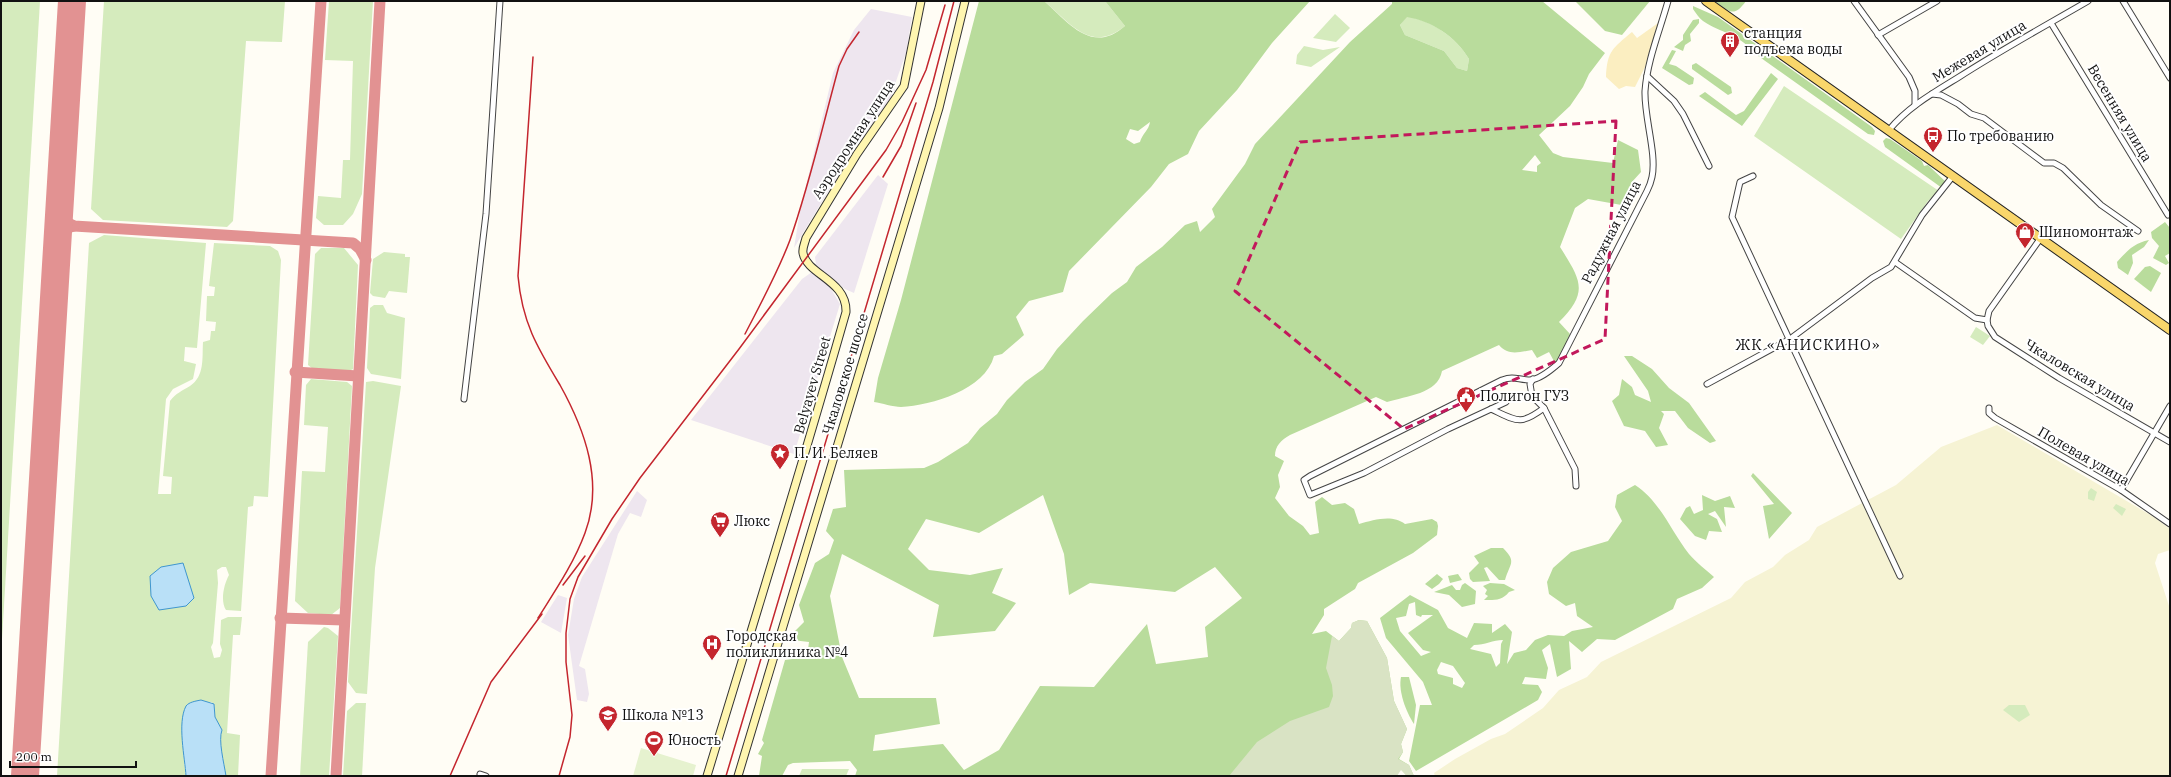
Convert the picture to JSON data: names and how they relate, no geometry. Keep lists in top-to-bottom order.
{
  "streets": {
    "street": [
      "Межевая улица",
      "Весенняя улица",
      "Аэродромная улица",
      "Радужная улица",
      "Чкаловское шоссе",
      "Чкаловская улица",
      "Belyayev Street",
      "Полевая улица"
    ]
  },
  "crossings": [
    ["Межевая улица", "Весенняя улица"],
    ["Аэродромная улица", "Belyayev Street"]
  ],
  "districts": ["ЖК «АНИСКИНО»"],
  "places": {
    "building": ["станция подъема воды"],
    "bus stop": ["По требованию"],
    "shop": ["Шиномонтаж"],
    "public building": ["Полигон ГУЗ"],
    "place": ["П. И. Беляев"],
    "supermarket": ["Люкс"],
    "hospital": ["Городская поликлиника №4"],
    "school or university": ["Школа №13"],
    "sports": ["Юность"]
  },
  "scale_bar": "200 m"
}
